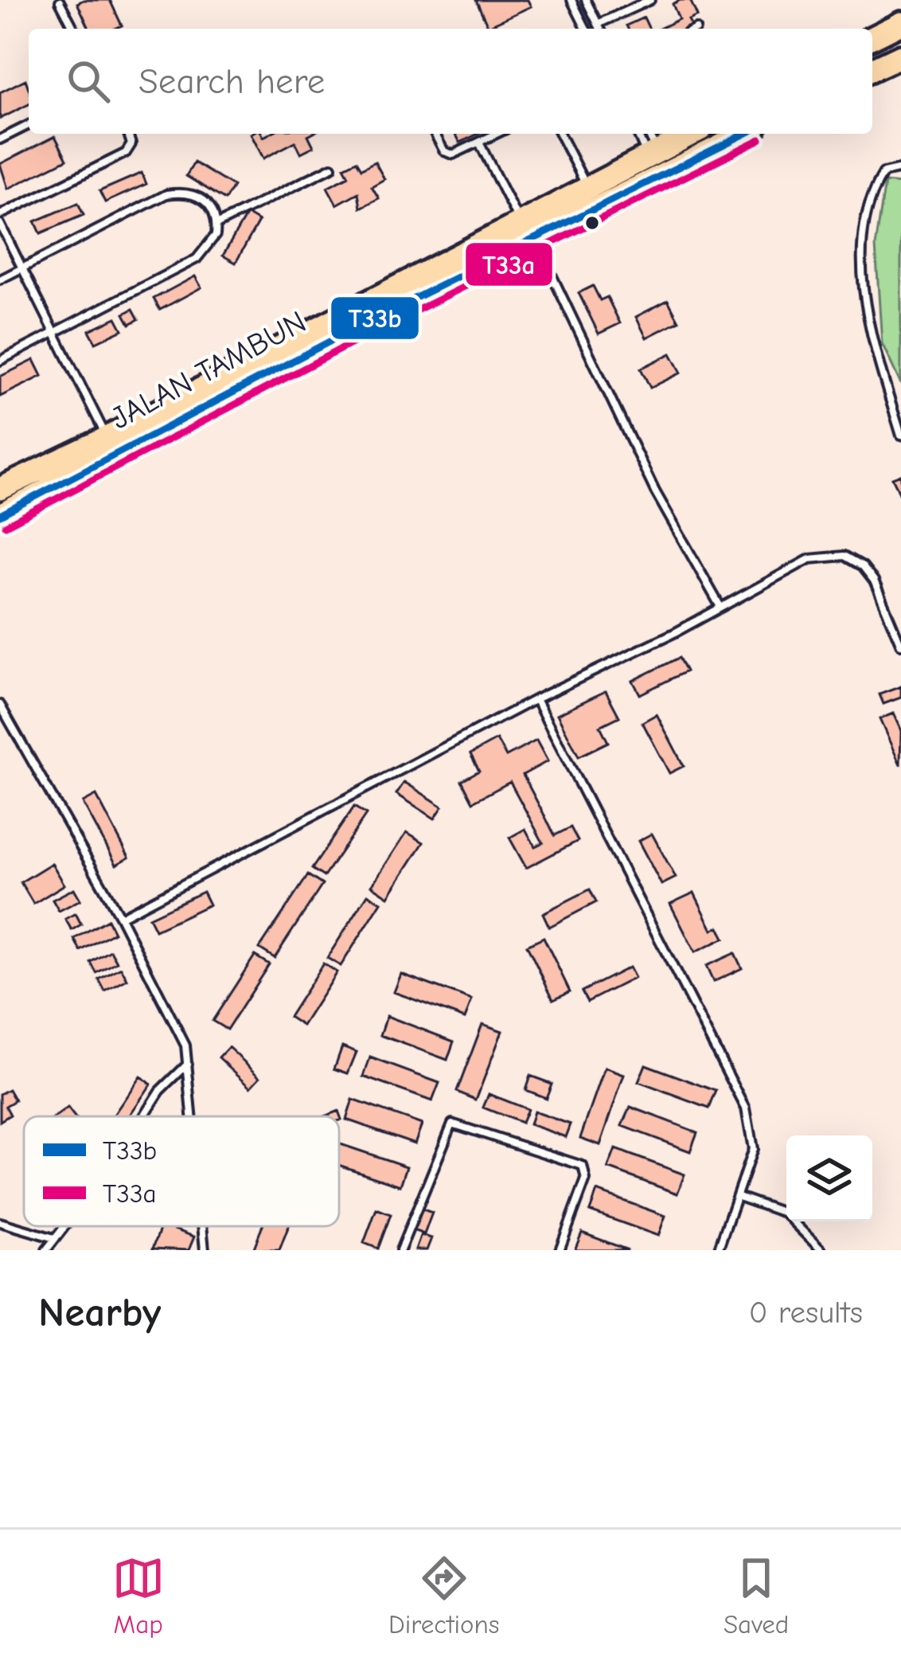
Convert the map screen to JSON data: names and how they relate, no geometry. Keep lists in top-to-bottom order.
{
  "streets": {
    "main road": ["JALAN TAMBUN"]
  },
  "lines": ["transit line T33b", "transit line T33a"],
  "legend": ["T33b", "T33a"],
  "page": {
    "search": "Search here",
    "heading": ["Nearby", "0 results"],
    "nav": ["Map", "Directions", "Saved"]
  }
}
